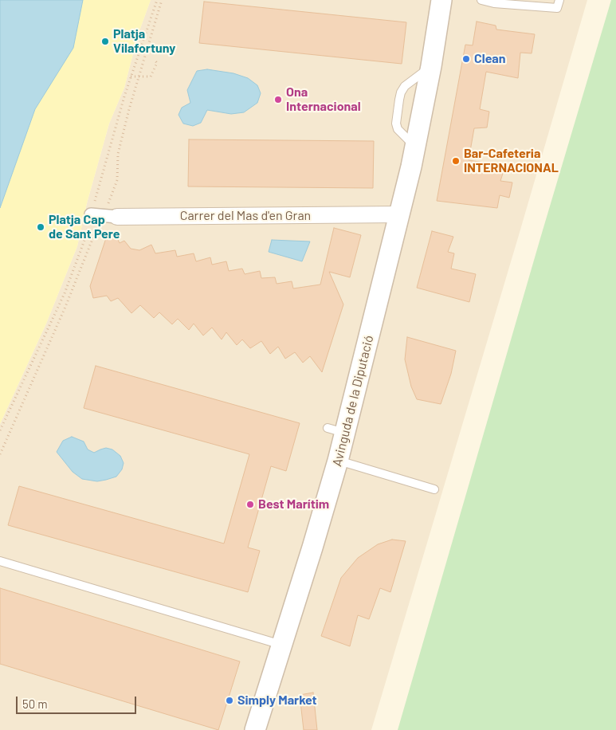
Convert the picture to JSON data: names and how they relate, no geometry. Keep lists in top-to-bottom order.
{
  "streets": {
    "street": ["Carrer del Mas d'en Gran", "Avinguda de la Diputació"]
  },
  "crossings": [
    ["Carrer del Mas d'en Gran", "Avinguda de la Diputació"]
  ],
  "places": [
    "Platja Vilafortuny",
    "Clean",
    "Ona Internacional",
    "Bar-Cafeteria INTERNACIONAL",
    "Platja Cap de Sant Pere",
    "Best Marítim",
    "Simply Market"
  ],
  "scale_bar": "50 m"
}
